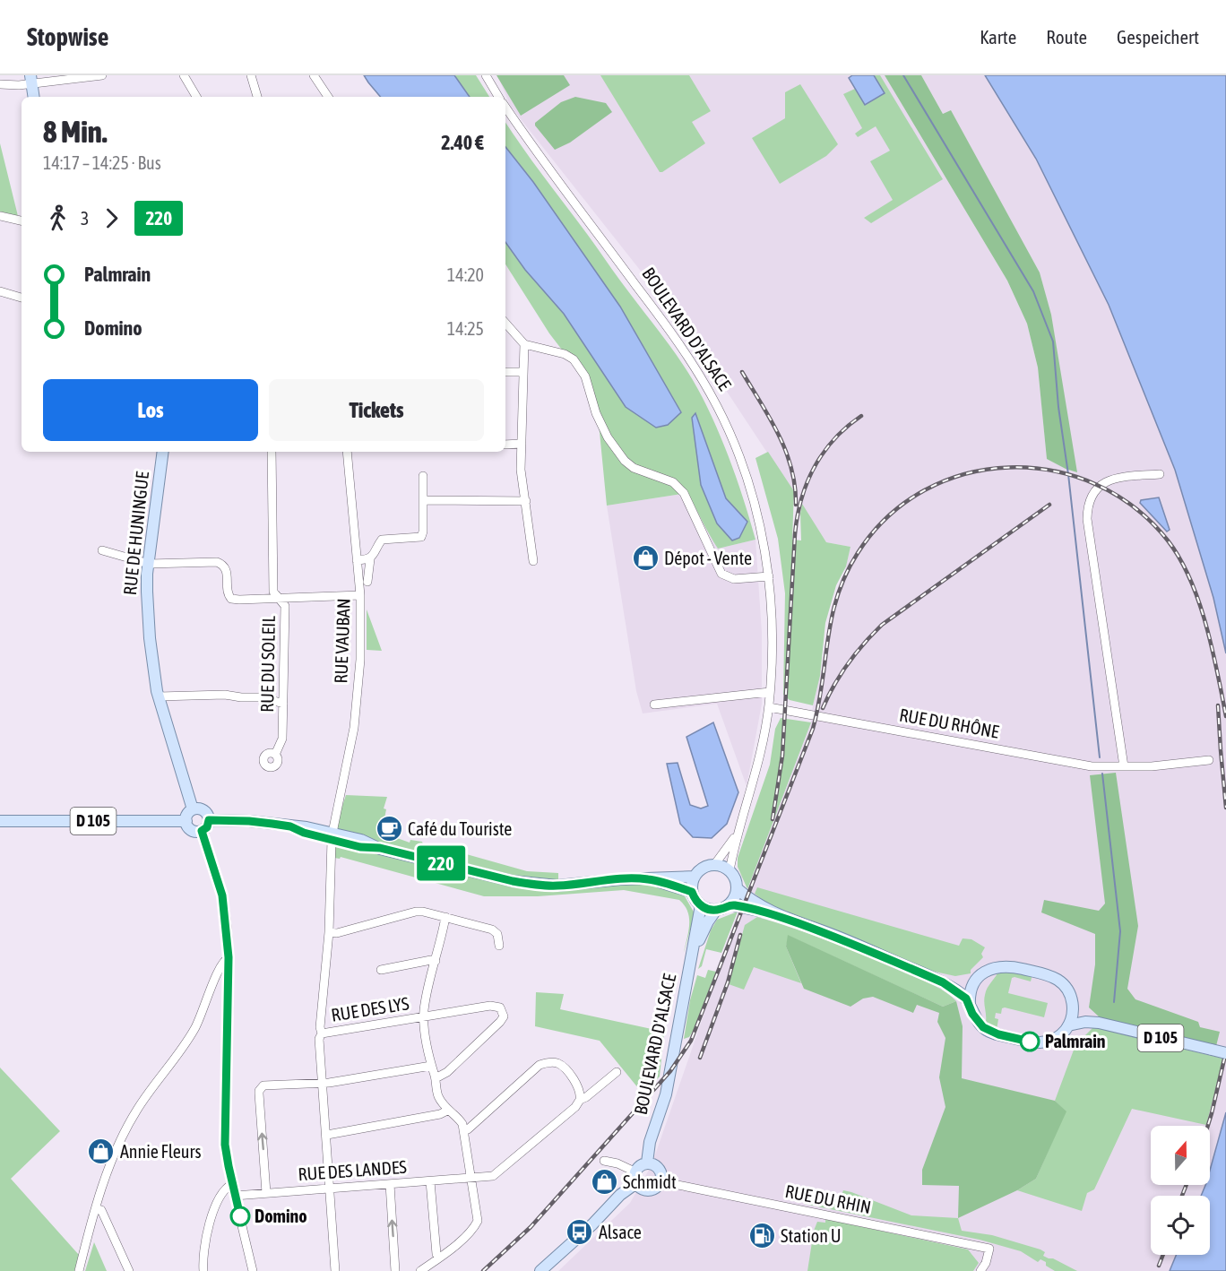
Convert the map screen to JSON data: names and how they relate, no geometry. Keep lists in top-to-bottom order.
{
  "streets": {
    "main road": ["BOULEVARD D'ALSACE", "RUE DE HUNINGUE", "D 105"],
    "street": [
      "RUE VAUBAN",
      "RUE DU SOLEIL",
      "RUE DU RHÔNE",
      "RUE DES LYS",
      "RUE DES LANDES",
      "RUE DU RHIN"
    ]
  },
  "crossings": [
    ["BOULEVARD D'ALSACE", "RUE DU RHÔNE"],
    ["BOULEVARD D'ALSACE", "RUE DU RHIN"],
    ["RUE DE HUNINGUE", "D 105"],
    ["RUE VAUBAN", "RUE DES LYS"],
    ["RUE VAUBAN", "RUE DES LANDES"]
  ],
  "places": {
    "shop": ["Dépot - Vente", "Annie Fleurs", "Schmidt"],
    "cafe": ["Café du Touriste"],
    "other": ["Palmrain", "Domino"],
    "bus stop": ["Alsace"],
    "fuel station": ["Station U"]
  },
  "lines": ["bus line 220"],
  "north": "top",
  "page": {
    "header": "Stopwise",
    "nav": ["Karte", "Route", "Gespeichert"],
    "on_map": "220",
    "heading": ["8 Min.", "14:17 – 14:25 · Bus", "2.40 €"],
    "legs": ["3", "220"],
    "list": [
      {
        "name": "Palmrain",
        "value": "14:20"
      },
      {
        "name": "Domino",
        "value": "14:25"
      }
    ],
    "buttons": ["Los", "Tickets"]
  }
}
